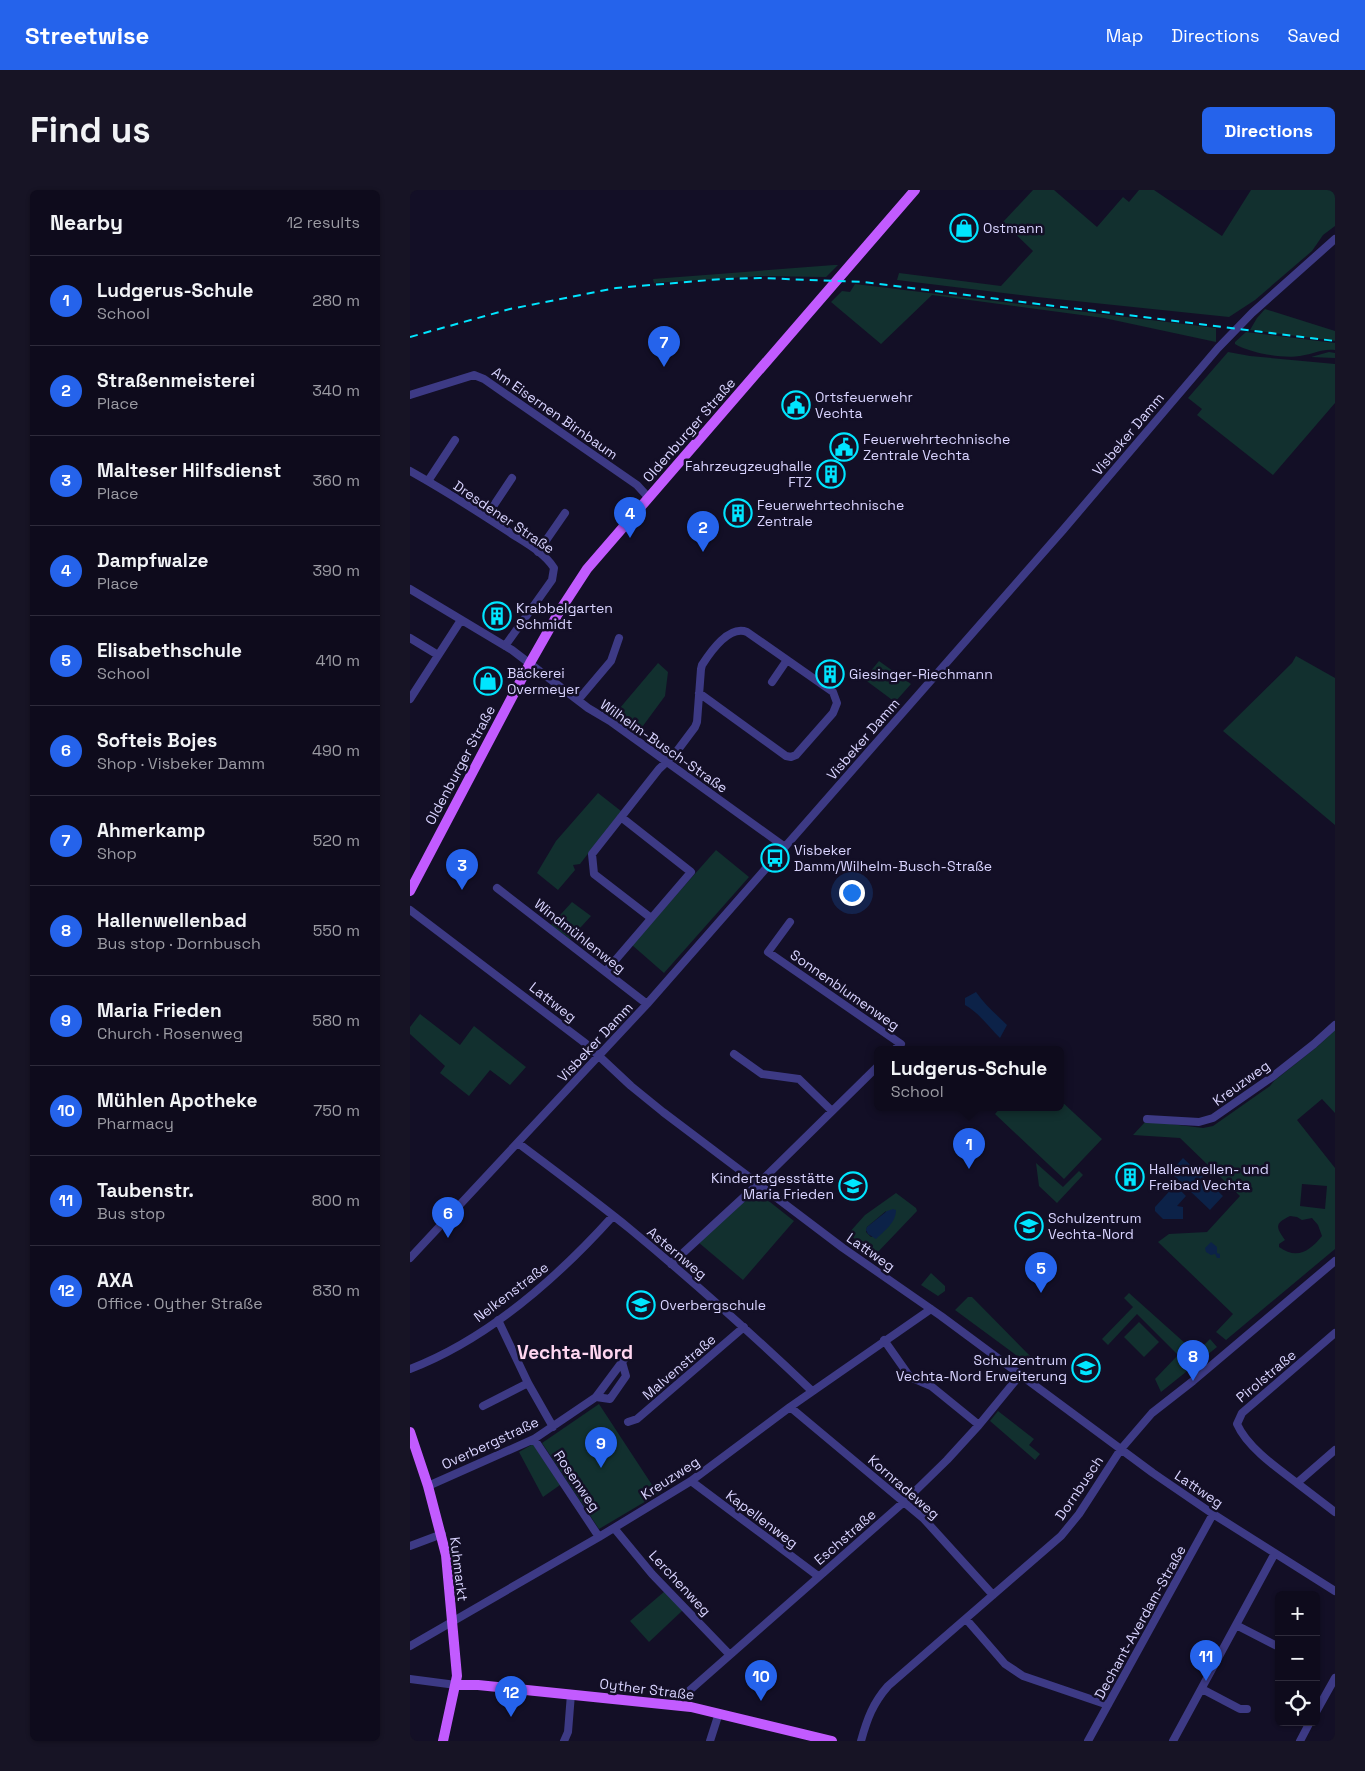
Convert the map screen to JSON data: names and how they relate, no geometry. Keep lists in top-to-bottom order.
{
  "streets": {
    "main road": ["Oldenburger Straße", "Kuhmarkt", "Oyther Straße"],
    "street": [
      "Am Eisernen Birnbaum",
      "Visbeker Damm",
      "Dresdener Straße",
      "Wilhelm-Busch-Straße",
      "Windmühlenweg",
      "Sonnenblumenweg",
      "Lattweg",
      "Kreuzweg",
      "Asternweg",
      "Nelkenstraße",
      "Malvenstraße",
      "Pirolstraße",
      "Overbergstraße",
      "Rosenweg",
      "Kornradeweg",
      "Dornbusch",
      "Kapellenweg",
      "Eschstraße",
      "Lerchenweg",
      "Dechant-Averdam-Straße"
    ]
  },
  "crossings": [
    ["Am Eisernen Birnbaum", "Oldenburger Straße"],
    ["Oldenburger Straße", "Wilhelm-Busch-Straße"],
    ["Visbeker Damm", "Wilhelm-Busch-Straße"],
    ["Visbeker Damm", "Windmühlenweg"],
    ["Visbeker Damm", "Lattweg"],
    ["Visbeker Damm", "Asternweg"],
    ["Dresdener Straße", "Wilhelm-Busch-Straße"],
    ["Lattweg", "Kreuzweg"],
    ["Lattweg", "Dornbusch"],
    ["Lattweg", "Eschstraße"],
    ["Lattweg", "Dechant-Averdam-Straße"],
    ["Kreuzweg", "Asternweg"],
    ["Kreuzweg", "Rosenweg"],
    ["Kreuzweg", "Kornradeweg"],
    ["Kreuzweg", "Kapellenweg"],
    ["Kreuzweg", "Kuhmarkt"],
    ["Kreuzweg", "Lerchenweg"],
    ["Asternweg", "Nelkenstraße"],
    ["Asternweg", "Malvenstraße"],
    ["Overbergstraße", "Rosenweg"],
    ["Overbergstraße", "Kuhmarkt"],
    ["Kornradeweg", "Dornbusch"],
    ["Kornradeweg", "Eschstraße"],
    ["Kapellenweg", "Eschstraße"],
    ["Eschstraße", "Lerchenweg"],
    ["Eschstraße", "Oyther Straße"],
    ["Kuhmarkt", "Oyther Straße"]
  ],
  "districts": ["Vechta-Nord"],
  "places": {
    "shop": ["Ostmann", "Bäckerei Overmeyer"],
    "public building": ["Ortsfeuerwehr Vechta", "Feuerwehrtechnische Zentrale Vechta"],
    "building": [
      "Fahrzeugzeughalle FTZ",
      "Feuerwehrtechnische Zentrale",
      "Krabbelgarten Schmidt",
      "Giesinger-Riechmann",
      "Hallenwellen- und Freibad Vechta"
    ],
    "bus stop": ["Visbeker Damm/Wilhelm-Busch-Straße"],
    "school or university": [
      "Kindertagesstätte Maria Frieden",
      "Schulzentrum Vechta-Nord",
      "Overbergschule",
      "Schulzentrum Vechta-Nord Erweiterung"
    ]
  },
  "page": {
    "header": "Streetwise",
    "nav": ["Map", "Directions", "Saved"],
    "buttons": "Directions",
    "title": "Find us",
    "heading": ["Nearby", "12 results"],
    "list": [
      {
        "mark": "1",
        "name": "Ludgerus-Schule",
        "note": "School",
        "value": "280 m"
      },
      {
        "mark": "2",
        "name": "Straßenmeisterei",
        "note": "Place",
        "value": "340 m"
      },
      {
        "mark": "3",
        "name": "Malteser Hilfsdienst",
        "note": "Place",
        "value": "360 m"
      },
      {
        "mark": "4",
        "name": "Dampfwalze",
        "note": "Place",
        "value": "390 m"
      },
      {
        "mark": "5",
        "name": "Elisabethschule",
        "note": "School",
        "value": "410 m"
      },
      {
        "mark": "6",
        "name": "Softeis Bojes",
        "note": "Shop · Visbeker Damm",
        "value": "490 m"
      },
      {
        "mark": "7",
        "name": "Ahmerkamp",
        "note": "Shop",
        "value": "520 m"
      },
      {
        "mark": "8",
        "name": "Hallenwellenbad",
        "note": "Bus stop · Dornbusch",
        "value": "550 m"
      },
      {
        "mark": "9",
        "name": "Maria Frieden",
        "note": "Church · Rosenweg",
        "value": "580 m"
      },
      {
        "mark": "10",
        "name": "Mühlen Apotheke",
        "note": "Pharmacy",
        "value": "750 m"
      },
      {
        "mark": "11",
        "name": "Taubenstr.",
        "note": "Bus stop",
        "value": "800 m"
      },
      {
        "mark": "12",
        "name": "AXA",
        "note": "Office · Oyther Straße",
        "value": "830 m"
      }
    ],
    "pins": [
      "7",
      "4",
      "2",
      "3",
      "1",
      "6",
      "5",
      "8",
      "9",
      "11",
      "10",
      "12"
    ],
    "popup": ["Ludgerus-Schule", "School"],
    "map_buttons": ["+", "−"]
  }
}
